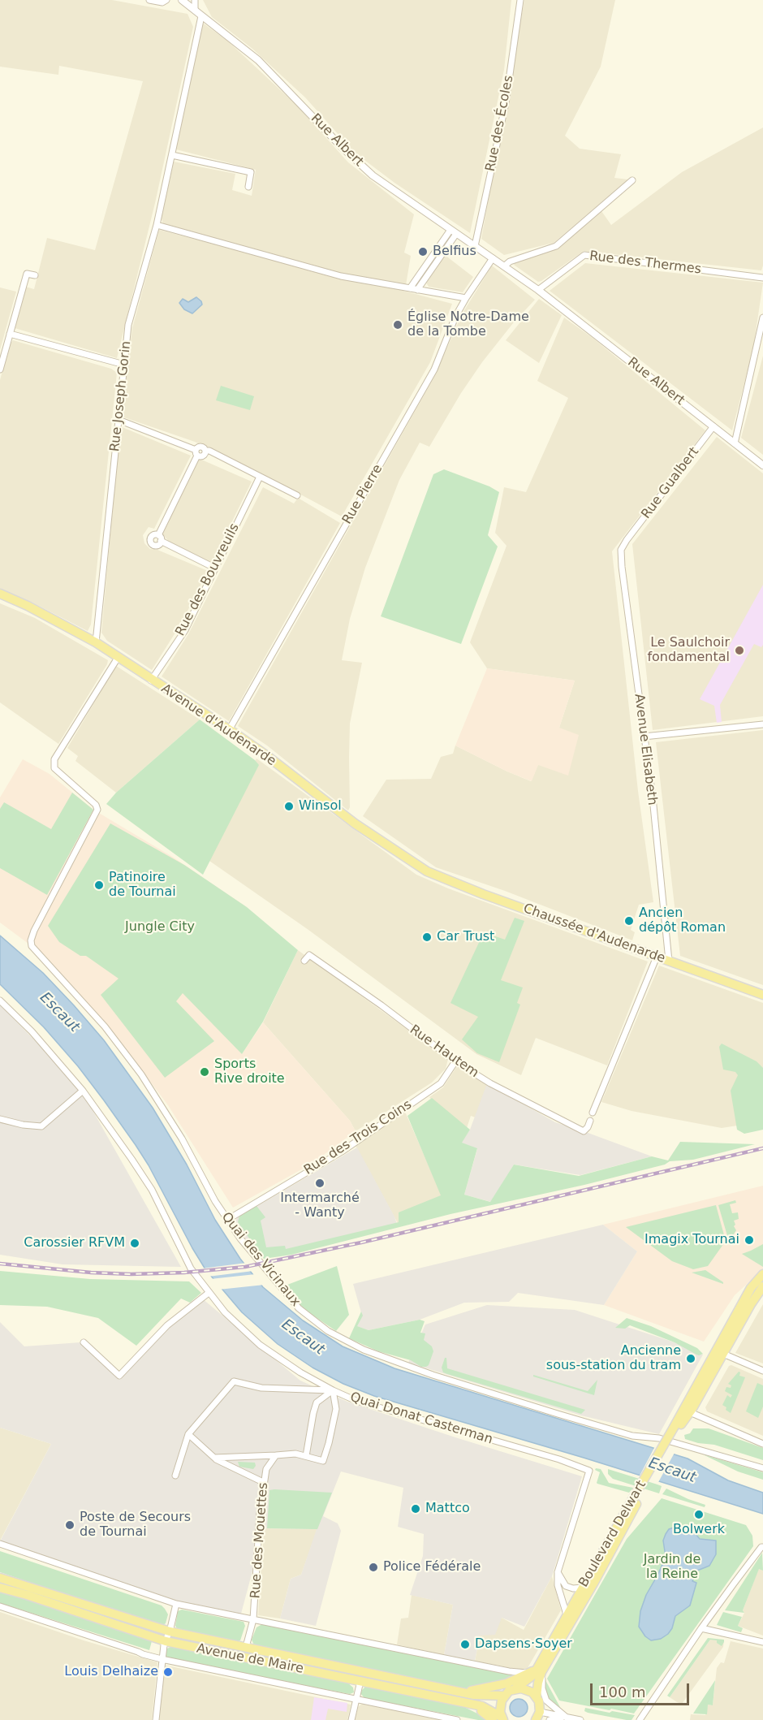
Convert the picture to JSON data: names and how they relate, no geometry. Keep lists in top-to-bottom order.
{
  "streets": {
    "main road": [
      "Avenue d'Audenarde",
      "Chaussée d'Audenarde",
      "Boulevard Delwart",
      "Avenue de Maire"
    ],
    "street": [
      "Rue des Écoles",
      "Rue Albert",
      "Rue des Thermes",
      "Rue Joseph Gorin",
      "Rue Gualbert",
      "Rue Pierre",
      "Rue des Bouvreuils",
      "Avenue Elisabeth",
      "Rue Hautem",
      "Rue des Trois Coins",
      "Quai des Vicinaux",
      "Quai Donat Casterman",
      "Rue des Mouettes"
    ]
  },
  "crossings": [
    ["Rue des Écoles", "Rue Albert"],
    ["Rue Albert", "Rue des Thermes"],
    ["Rue Albert", "Rue Joseph Gorin"],
    ["Rue Albert", "Rue Gualbert"],
    ["Rue Albert", "Rue Pierre"],
    ["Rue Joseph Gorin", "Avenue d'Audenarde"],
    ["Rue Gualbert", "Avenue Elisabeth"],
    ["Rue Pierre", "Avenue d'Audenarde"],
    ["Rue des Bouvreuils", "Avenue d'Audenarde"],
    ["Avenue d'Audenarde", "Chaussée d'Audenarde"],
    ["Avenue d'Audenarde", "Quai des Vicinaux"],
    ["Avenue Elisabeth", "Chaussée d'Audenarde"],
    ["Rue Hautem", "Rue des Trois Coins"],
    ["Rue des Trois Coins", "Quai des Vicinaux"],
    ["Boulevard Delwart", "Avenue de Maire"],
    ["Rue des Mouettes", "Avenue de Maire"]
  ],
  "water": ["Escaut"],
  "parks": ["Jungle City", "Jardin de la Reine"],
  "places": [
    "Belfius",
    "Église Notre-Dame de la Tombe",
    "Le Saulchoir fondamental",
    "Winsol",
    "Patinoire de Tournai",
    "Ancien dépôt Roman",
    "Car Trust",
    "Sports Rive droite",
    "Intermarché - Wanty",
    "Imagix Tournai",
    "Carossier RFVM",
    "Ancienne sous-station du tram",
    "Mattco",
    "Bolwerk",
    "Poste de Secours de Tournai",
    "Police Fédérale",
    "Dapsens·Soyer",
    "Louis Delhaize"
  ],
  "scale_bar": "100 m"
}
